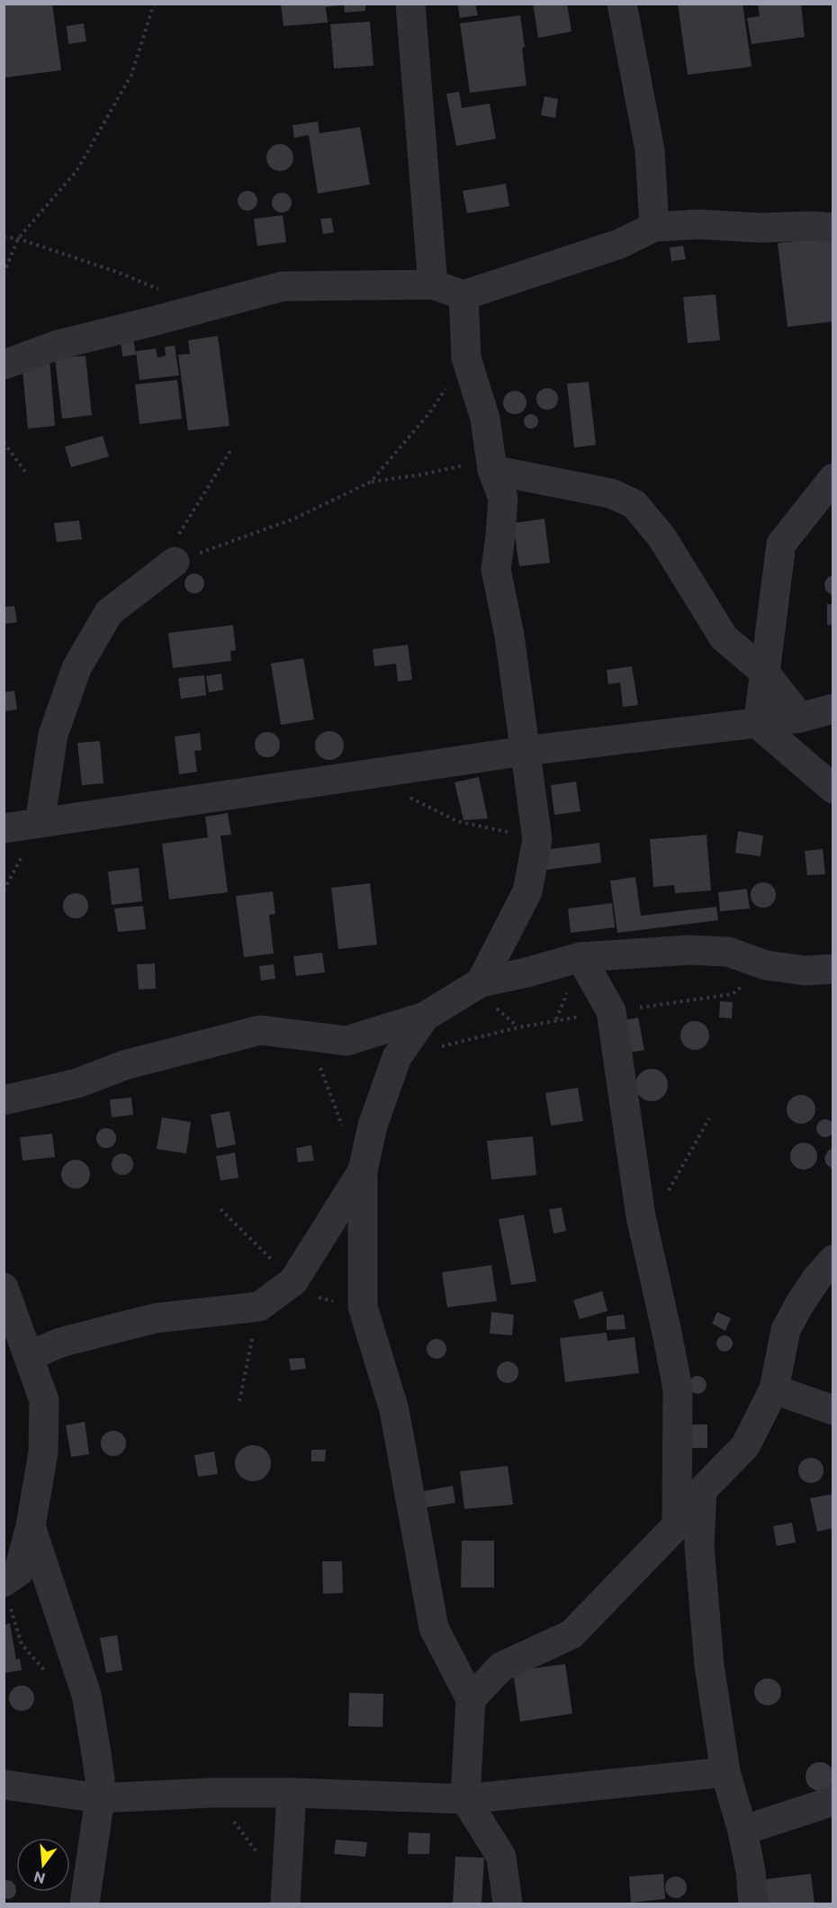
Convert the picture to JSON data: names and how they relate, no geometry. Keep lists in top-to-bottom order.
{
  "north": "bottom"
}
